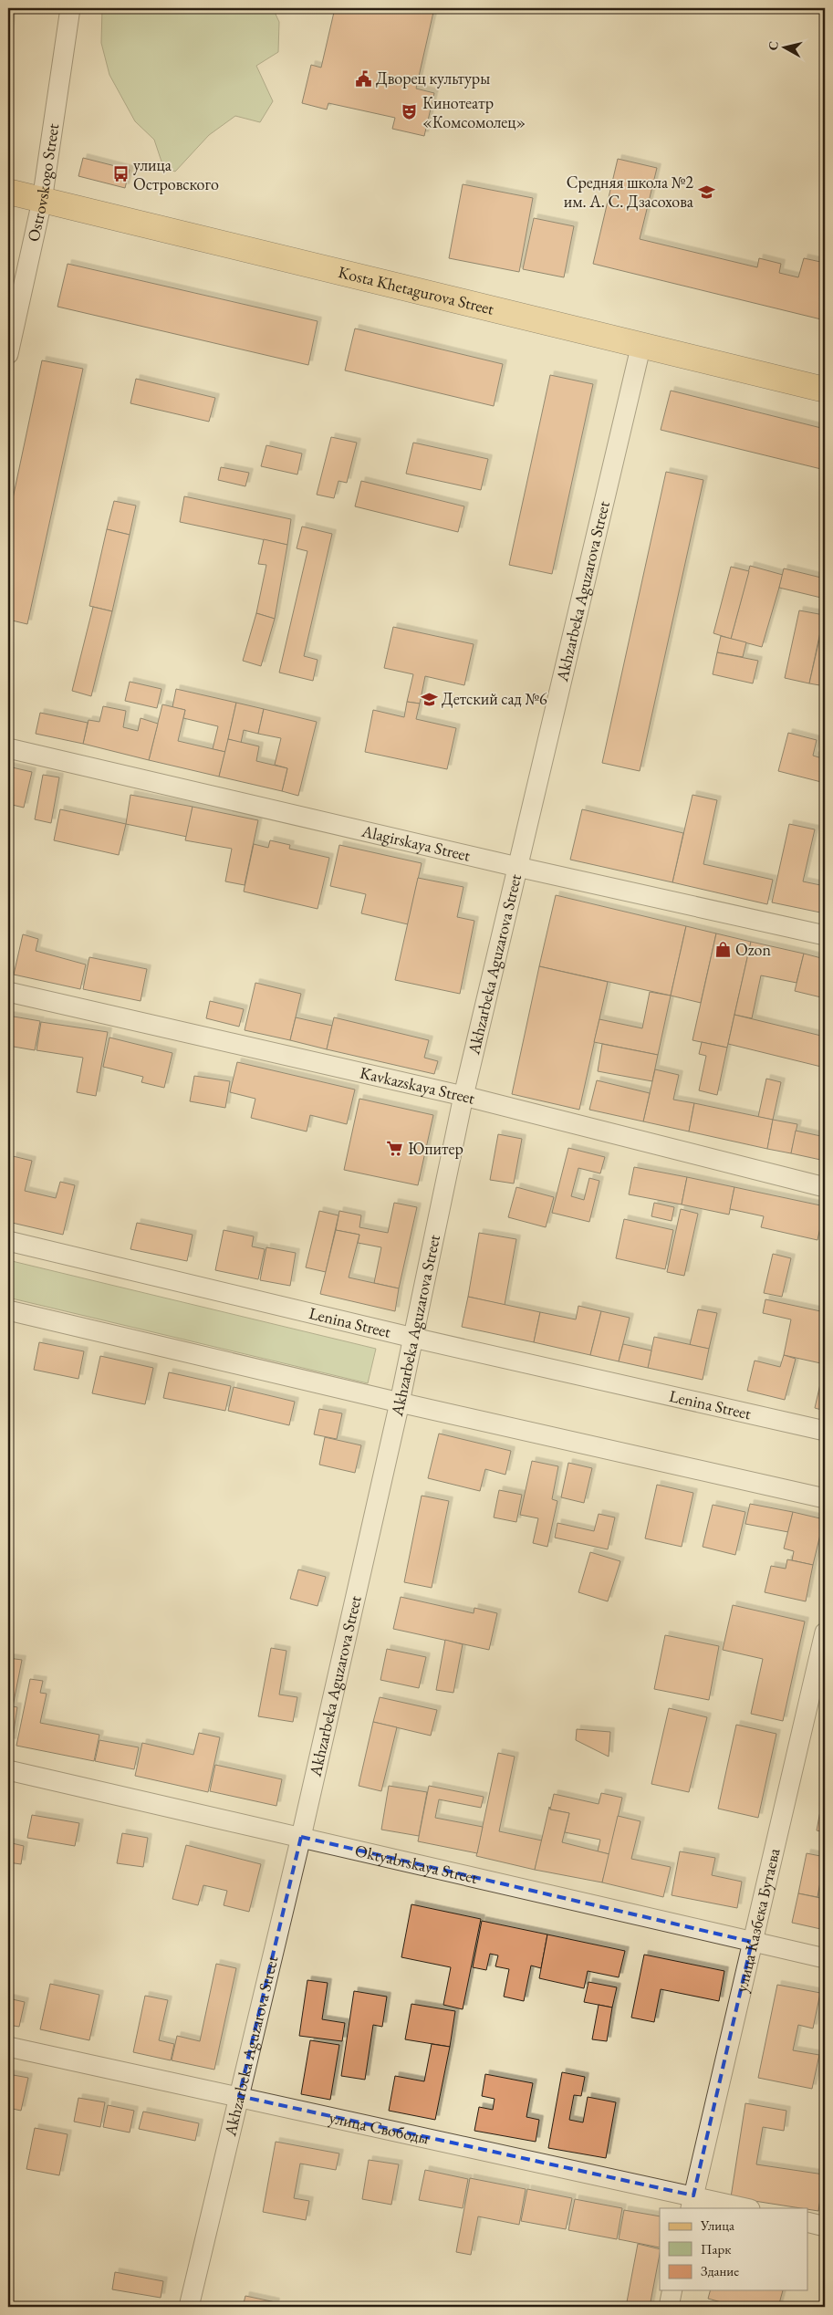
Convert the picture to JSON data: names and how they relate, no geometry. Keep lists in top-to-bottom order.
{
  "streets": {
    "main road": ["Kosta Khetagurova Street"],
    "street": [
      "Ostrovskogo Street",
      "Akhzarbeka Aguzarova Street",
      "Alagirskaya Street",
      "Kavkazskaya Street",
      "Lenina Street",
      "Oktyabrskaya Street",
      "улица Казбека Бутаева",
      "улица Свободы"
    ]
  },
  "crossings": [
    ["Ostrovskogo Street", "Kosta Khetagurova Street"],
    ["Kosta Khetagurova Street", "Akhzarbeka Aguzarova Street"],
    ["Akhzarbeka Aguzarova Street", "Alagirskaya Street"],
    ["Akhzarbeka Aguzarova Street", "Kavkazskaya Street"],
    ["Akhzarbeka Aguzarova Street", "Lenina Street"],
    ["Akhzarbeka Aguzarova Street", "Oktyabrskaya Street"],
    ["Akhzarbeka Aguzarova Street", "улица Свободы"],
    ["Oktyabrskaya Street", "улица Казбека Бутаева"],
    ["улица Казбека Бутаева", "улица Свободы"]
  ],
  "places": {
    "public building": ["Дворец культуры"],
    "theatre": ["Кинотеатр «Комсомолец»"],
    "bus stop": ["улица Островского"],
    "school or university": ["Средняя школа №2 им. А. С. Дзасохова", "Детский сад №6"],
    "shop": ["Ozon"],
    "supermarket": ["Юпитер"]
  },
  "legend": ["Улица", "Парк", "Здание"],
  "north": "left"
}
